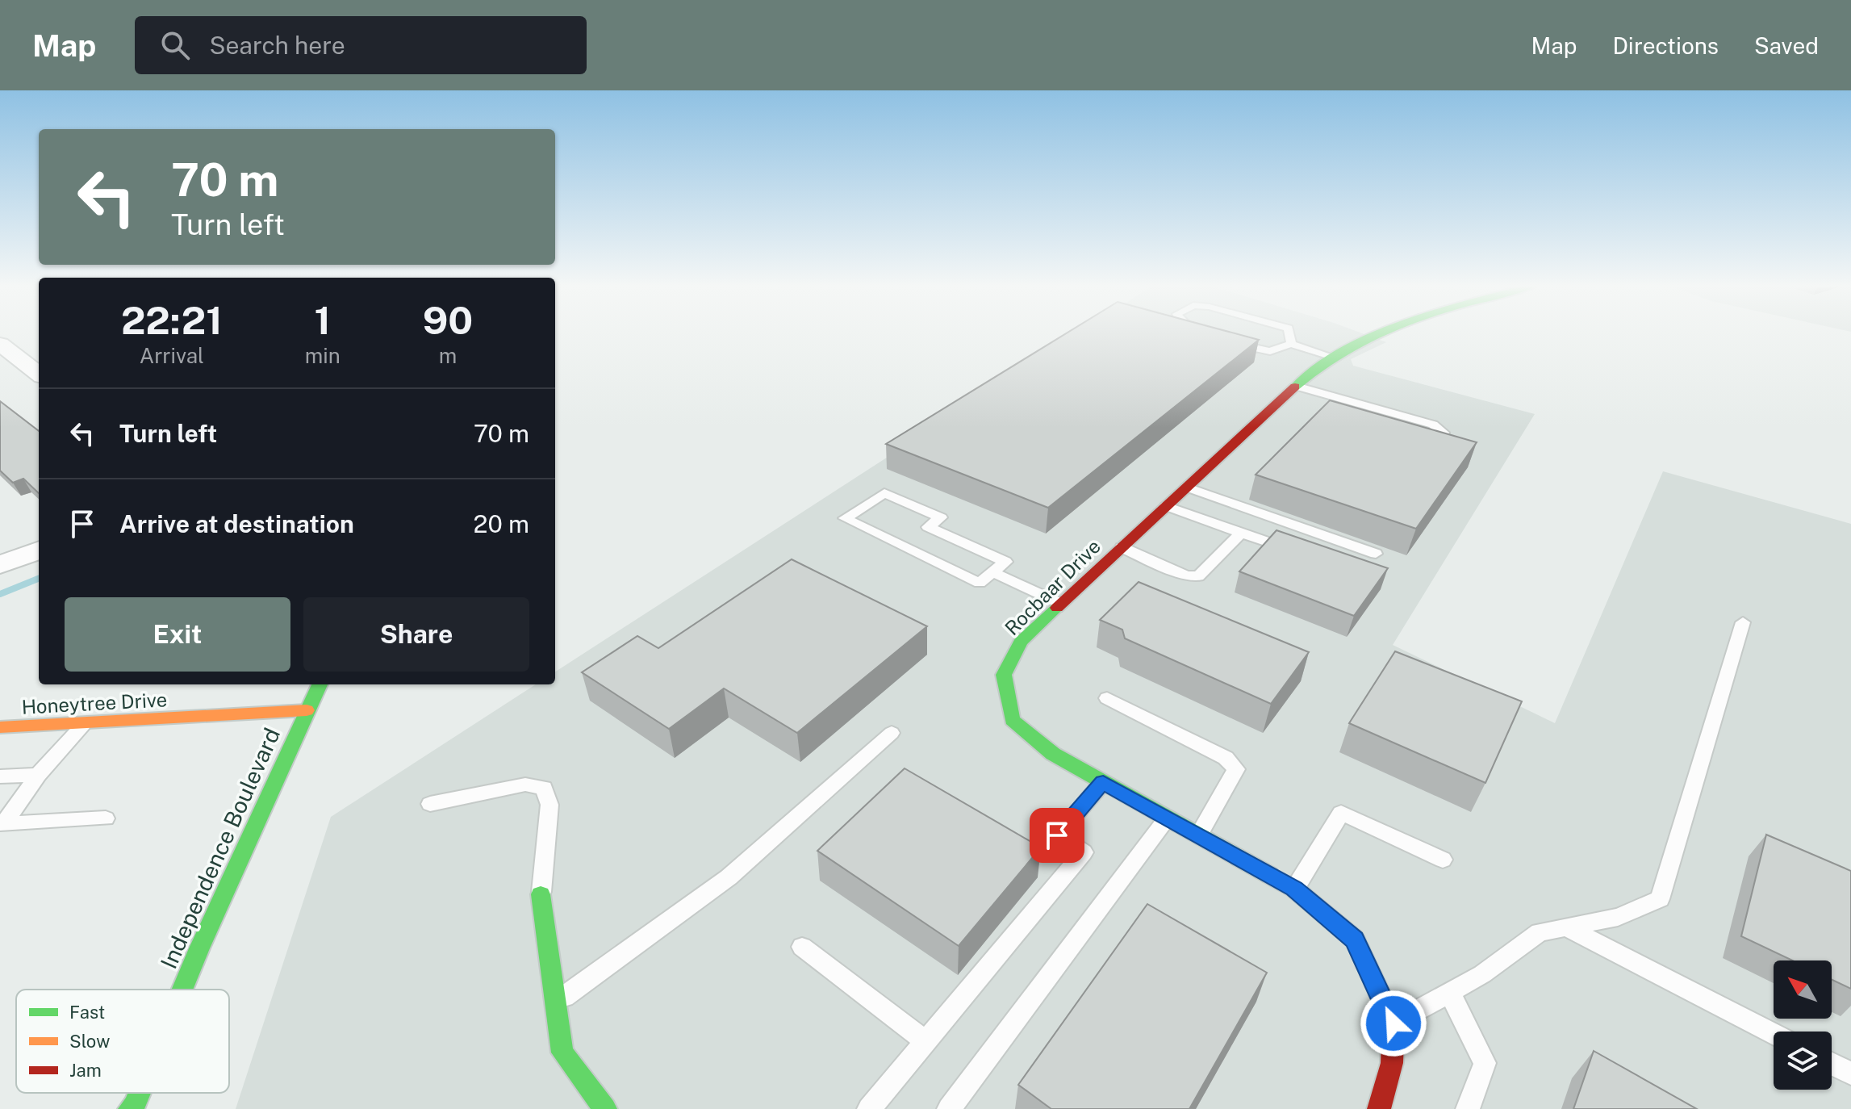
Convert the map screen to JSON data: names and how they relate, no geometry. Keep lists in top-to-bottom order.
{
  "streets": {
    "street": ["Rocbaar Drive", "Honeytree Drive", "Independence Boulevard"]
  },
  "crossings": [
    ["Honeytree Drive", "Independence Boulevard"]
  ],
  "legend": ["Fast", "Slow", "Jam"],
  "north": "top left",
  "page": {
    "header": "Map",
    "search": "Search here",
    "nav": ["Map", "Directions", "Saved"],
    "turn": ["70 m", "Turn left"],
    "eta": [
      "22:21",
      "Arrival",
      "1",
      "min",
      "90",
      "m"
    ],
    "list": [
      {
        "name": "Turn left",
        "value": "70 m"
      },
      {
        "name": "Arrive at destination",
        "value": "20 m"
      }
    ],
    "buttons": ["Exit", "Share"]
  }
}
